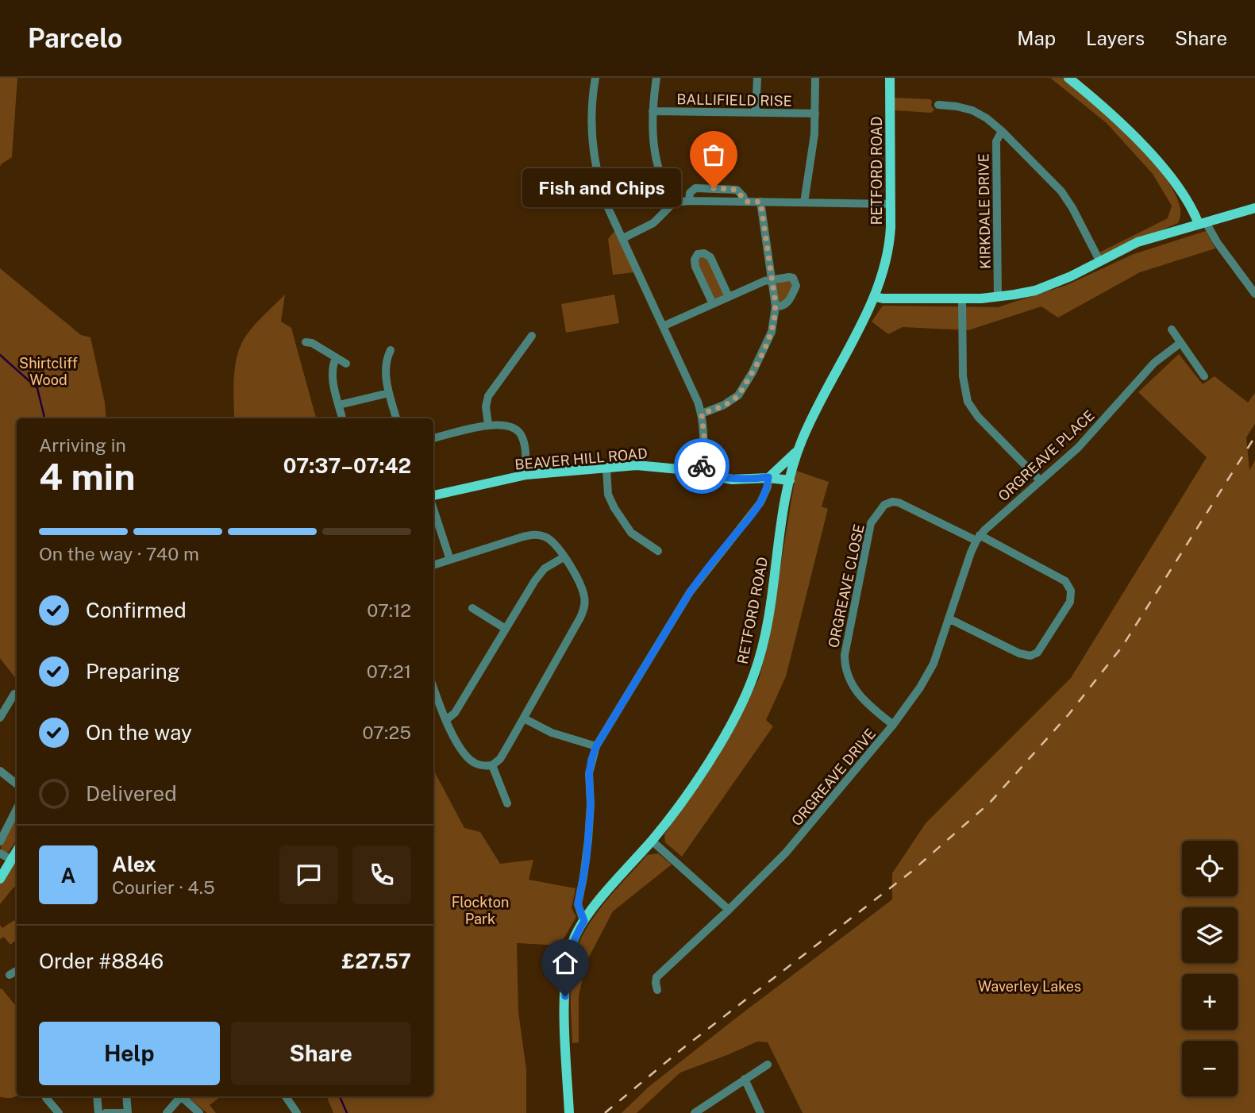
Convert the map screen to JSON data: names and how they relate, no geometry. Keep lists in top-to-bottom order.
{
  "streets": {
    "main road": ["RETFORD ROAD", "BEAVER HILL ROAD"],
    "street": [
      "BALLIFIELD RISE",
      "KIRKDALE DRIVE",
      "ORGREAVE PLACE",
      "ORGREAVE CLOSE",
      "ORGREAVE DRIVE"
    ]
  },
  "crossings": [
    ["RETFORD ROAD", "BEAVER HILL ROAD"],
    ["ORGREAVE PLACE", "ORGREAVE CLOSE"],
    ["ORGREAVE PLACE", "ORGREAVE DRIVE"],
    ["ORGREAVE CLOSE", "ORGREAVE DRIVE"]
  ],
  "parks": ["Shirtcliff Wood", "Flockton Park", "Waverley Lakes"],
  "places": ["Fish and Chips"],
  "page": {
    "header": "Parcelo",
    "nav": ["Map", "Layers", "Share"],
    "bubble": "Fish and Chips",
    "heading": ["4 min", "Arriving in", "07:37–07:42"],
    "panel": [
      "Alex",
      "Courier · 4.5",
      "Order #8846",
      "£27.57"
    ],
    "bar": "On the way · 740 m",
    "list": [
      ["Confirmed", "07:12"],
      ["Preparing", "07:21"],
      ["On the way", "07:25"],
      "Delivered"
    ],
    "map_buttons": ["+", "−"],
    "round": "A",
    "buttons": ["Help", "Share"]
  }
}
